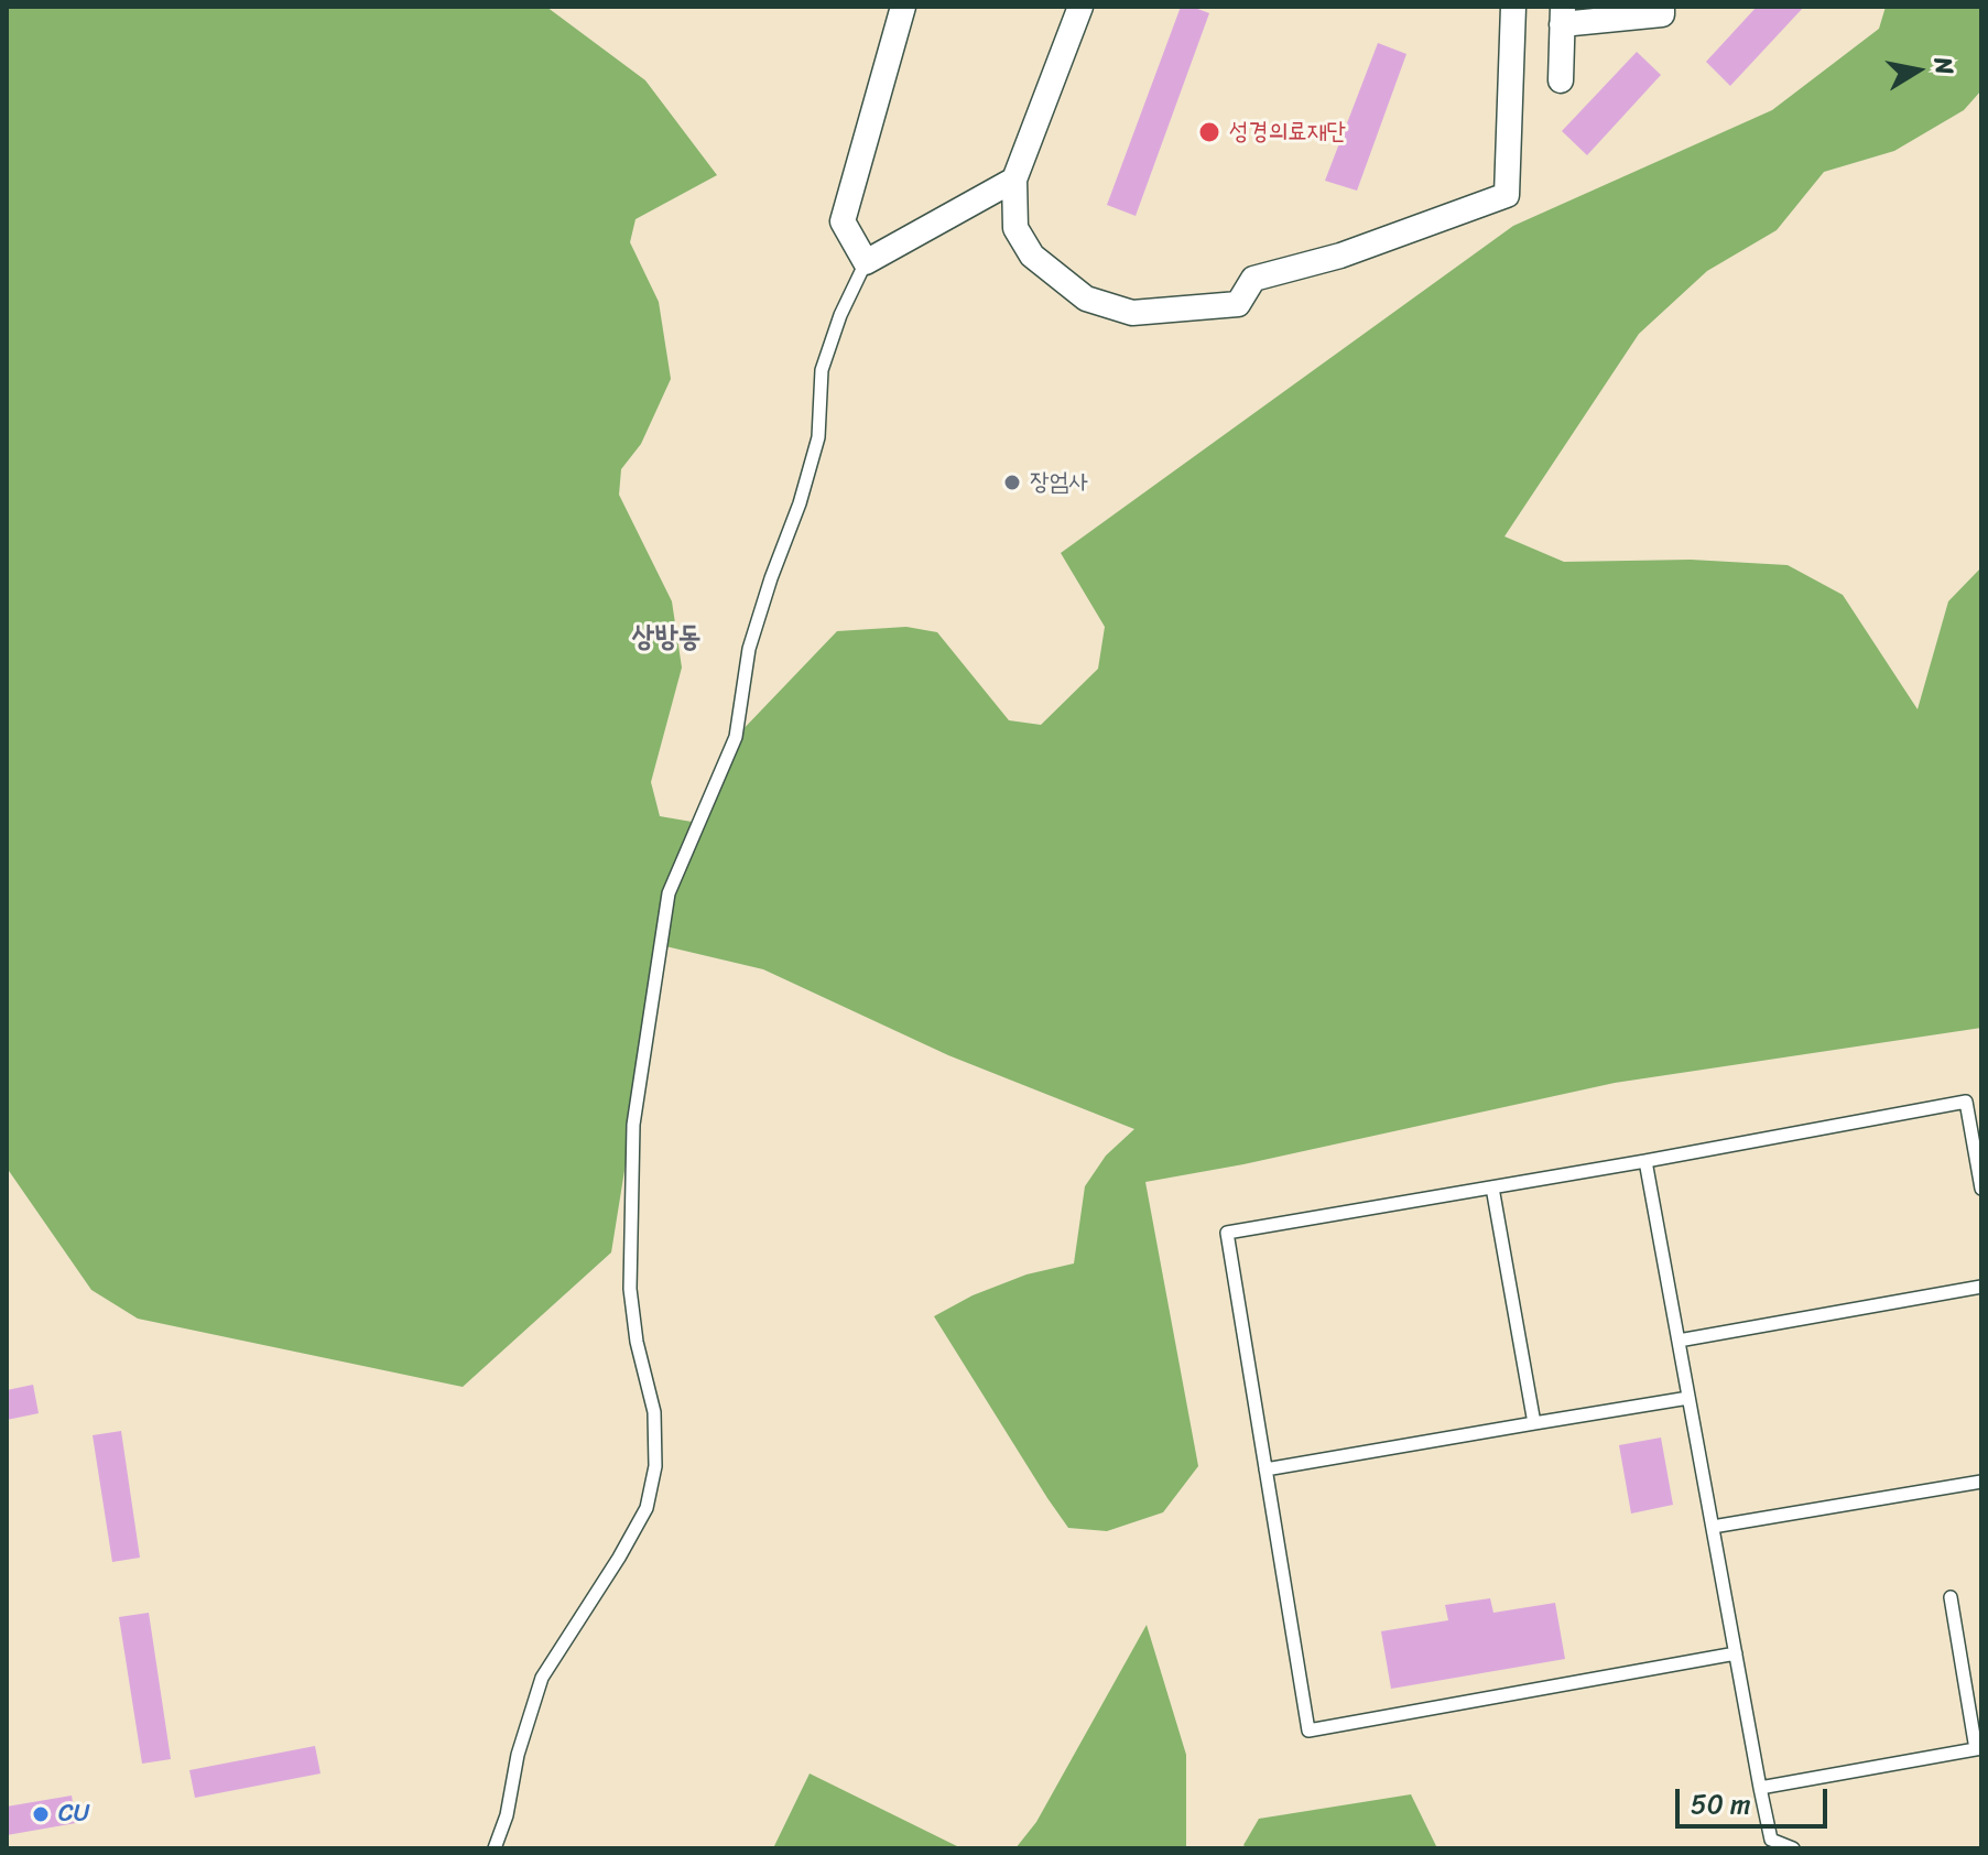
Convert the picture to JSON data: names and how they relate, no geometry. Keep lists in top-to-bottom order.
{
  "districts": ["상방동"],
  "places": ["성경의료재단", "장엄사", "CU"],
  "scale_bar": "50 m",
  "north": "right"
}
